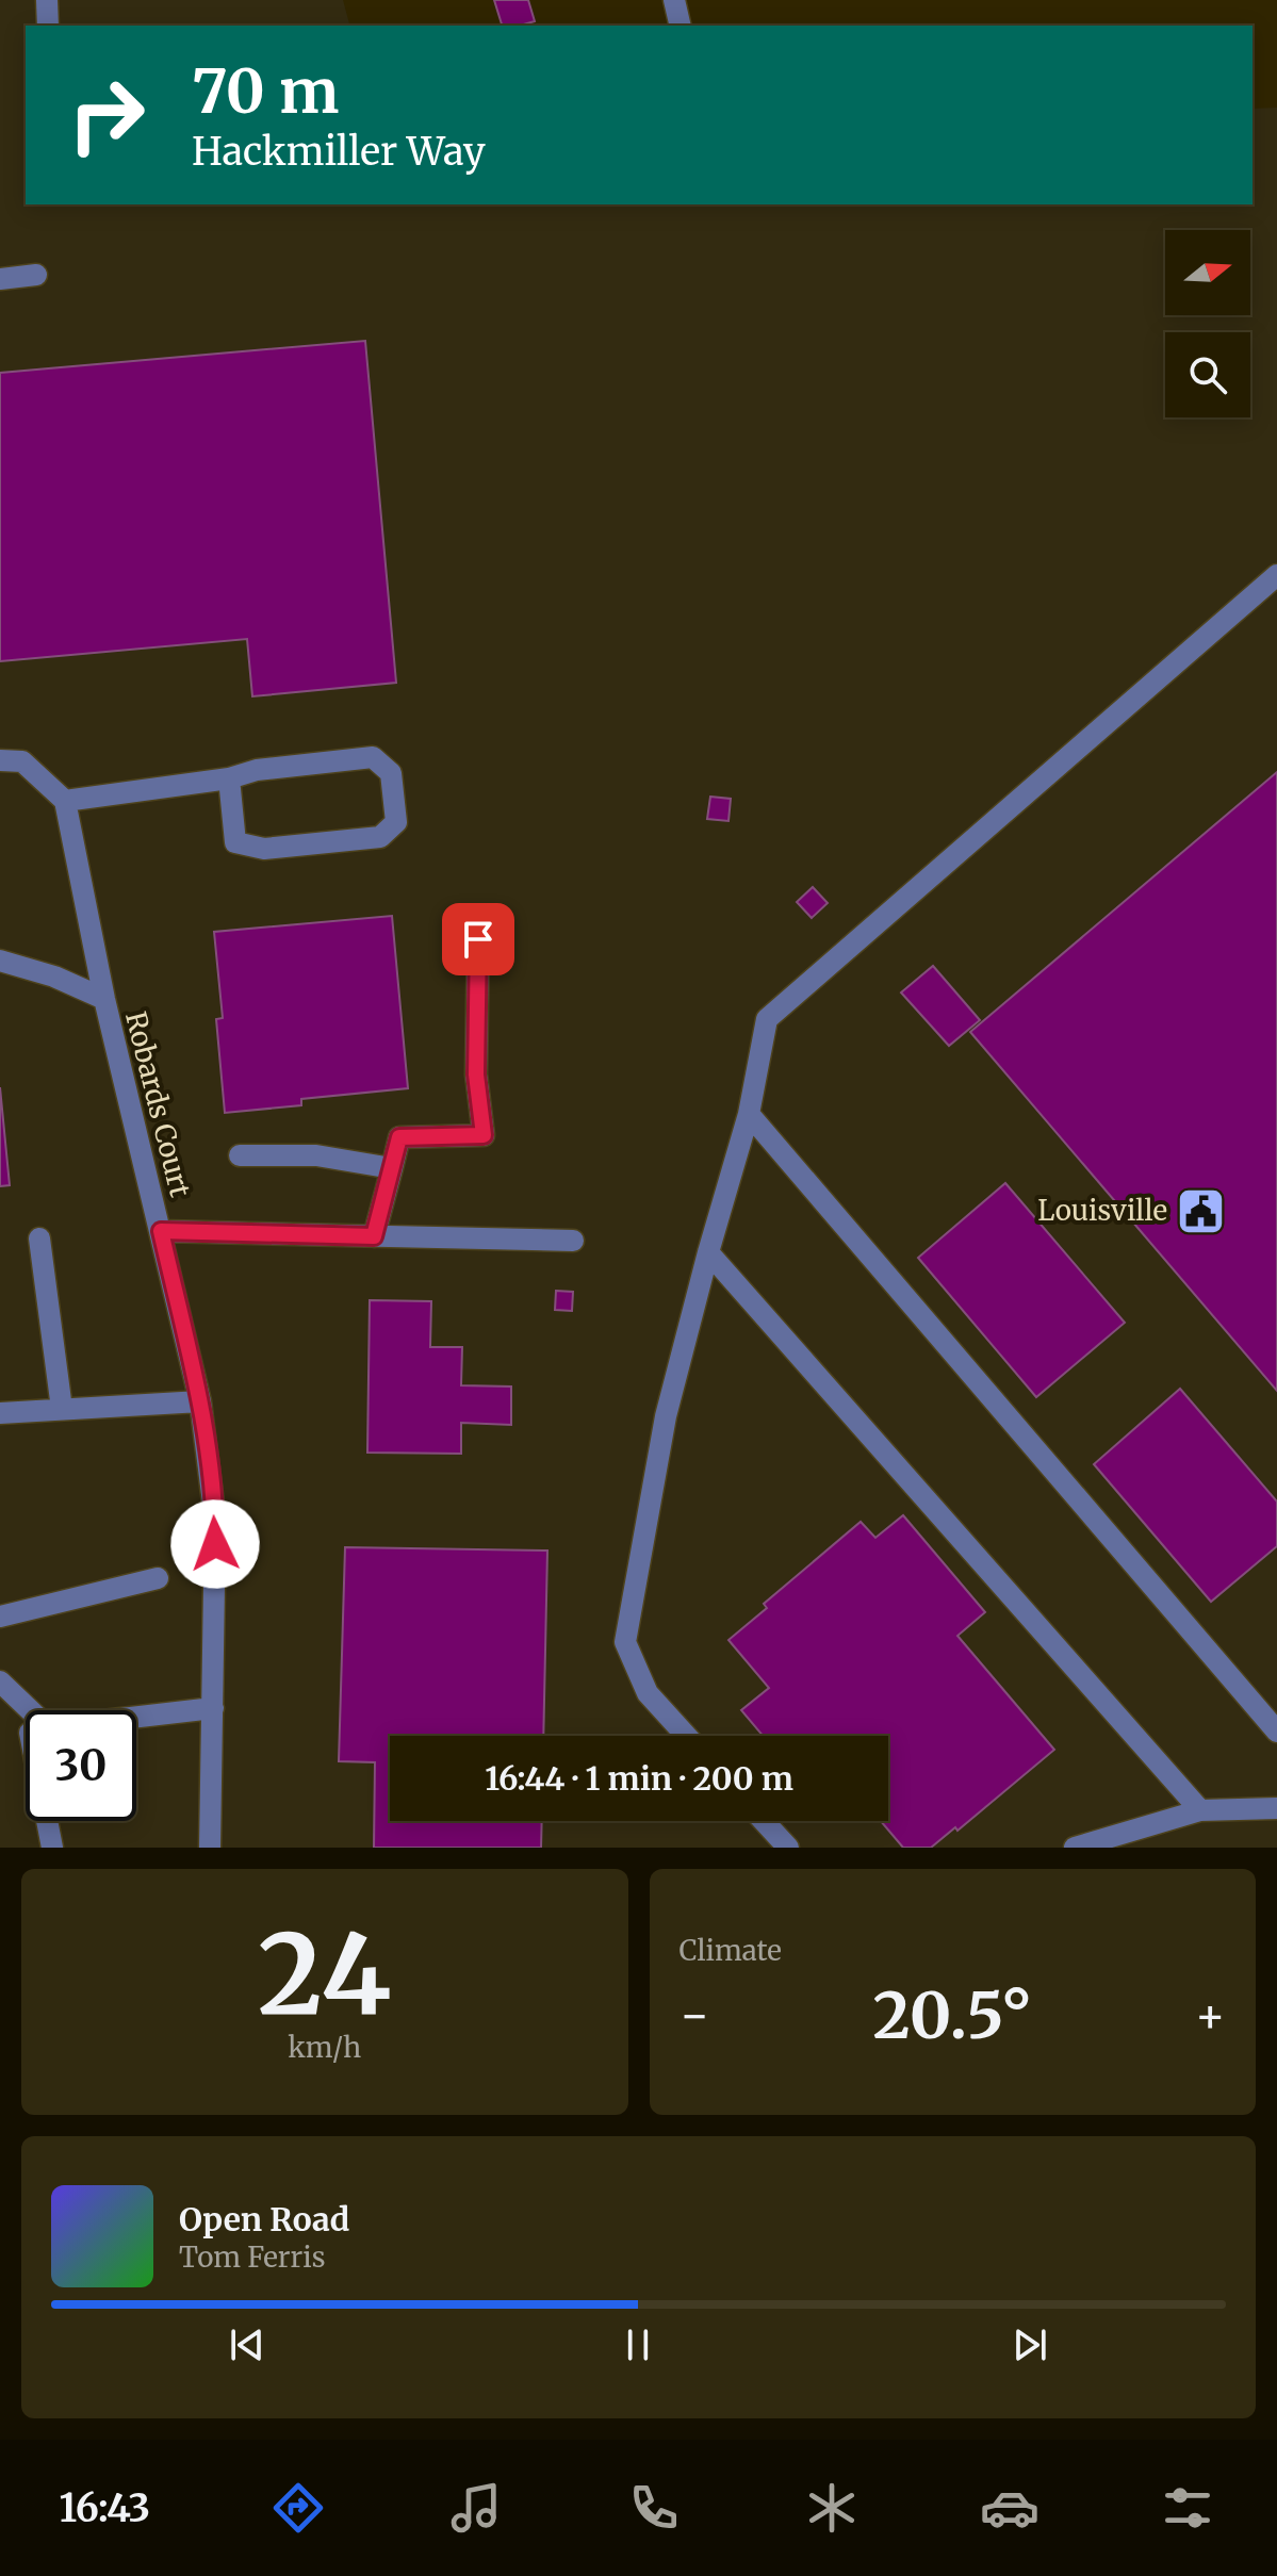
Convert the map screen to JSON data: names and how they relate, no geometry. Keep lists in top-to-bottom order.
{
  "streets": {
    "street": ["Robards Court"]
  },
  "places": {
    "public building": ["Louisville"]
  },
  "north": "right",
  "page": {
    "turn": ["70 m", "Hackmiller Way"],
    "limit": "30",
    "trip": "16:44 · 1 min · 200 m",
    "tile": [
      ["24", "km/h"],
      "Climate"
    ],
    "heat": ["−", "20.5°", "+"],
    "song": ["Open Road", "Tom Ferris"],
    "tabs": "16:43"
  }
}
